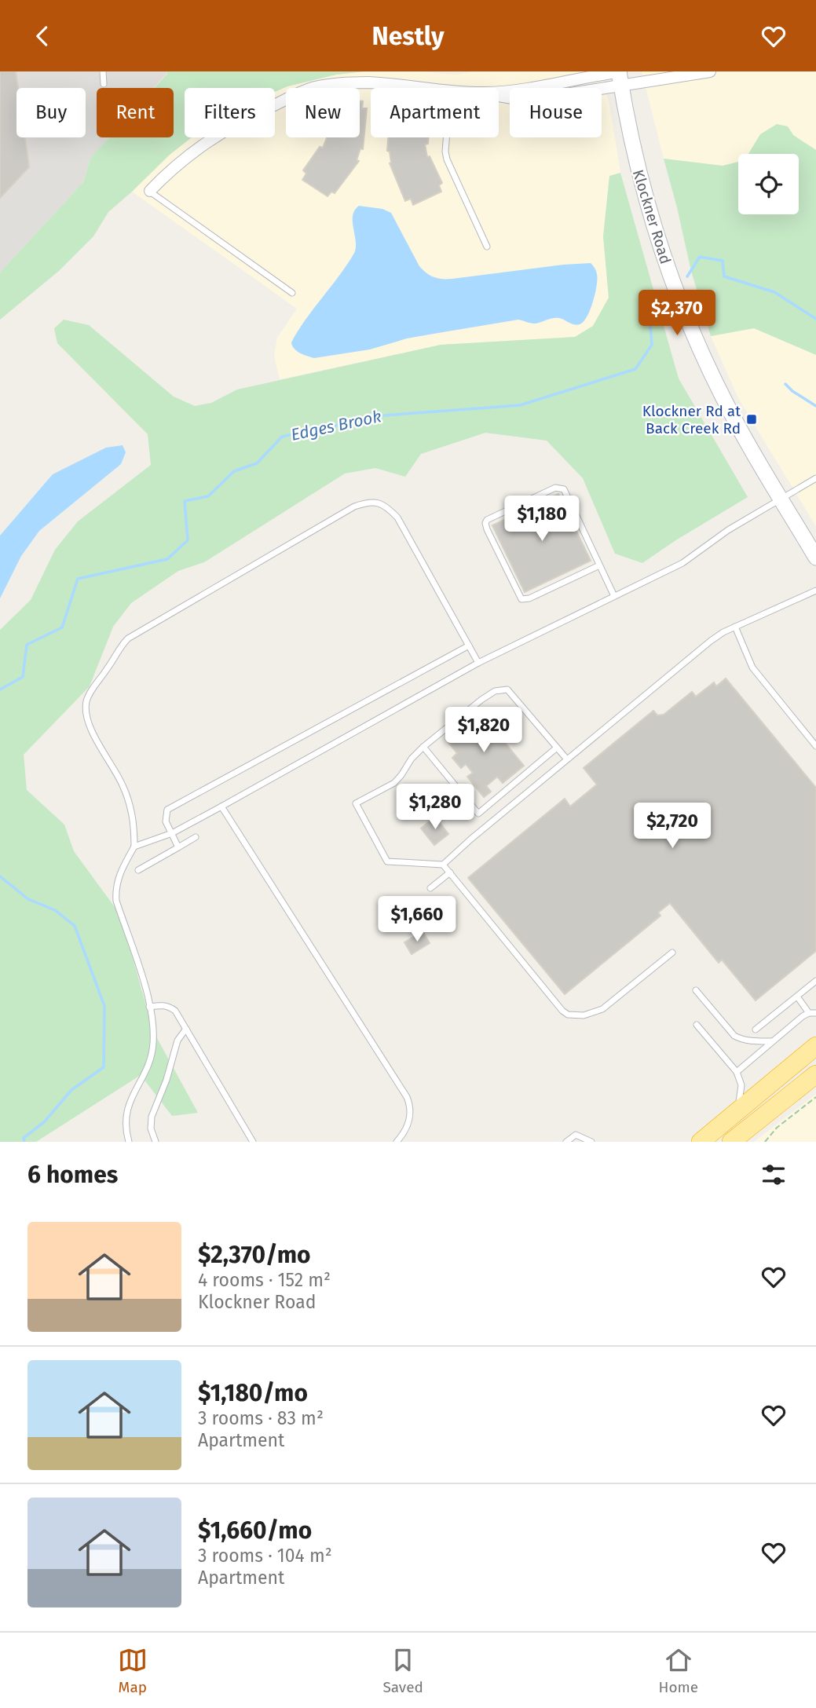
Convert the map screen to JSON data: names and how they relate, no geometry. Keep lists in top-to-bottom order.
{
  "streets": {
    "main road": ["Klockner Road"]
  },
  "water": ["Edges Brook"],
  "places": {
    "transit": ["Klockner Rd at Back Creek Rd"]
  },
  "page": {
    "header": "Nestly",
    "chip": [
      "Buy",
      "Rent",
      "Filters",
      "New",
      "Apartment",
      "House"
    ],
    "price": [
      "$2,370",
      "$1,180",
      "$1,820",
      "$1,280",
      "$2,720",
      "$1,660"
    ],
    "heading": "6 homes",
    "list": [
      {
        "name": "$2,370/mo",
        "note": "4 rooms · 152 m² · Klockner Road"
      },
      {
        "name": "$1,180/mo",
        "note": "3 rooms · 83 m² · Apartment"
      },
      {
        "name": "$1,660/mo",
        "note": "3 rooms · 104 m² · Apartment"
      }
    ],
    "tabs": ["Map", "Saved", "Home"]
  }
}
